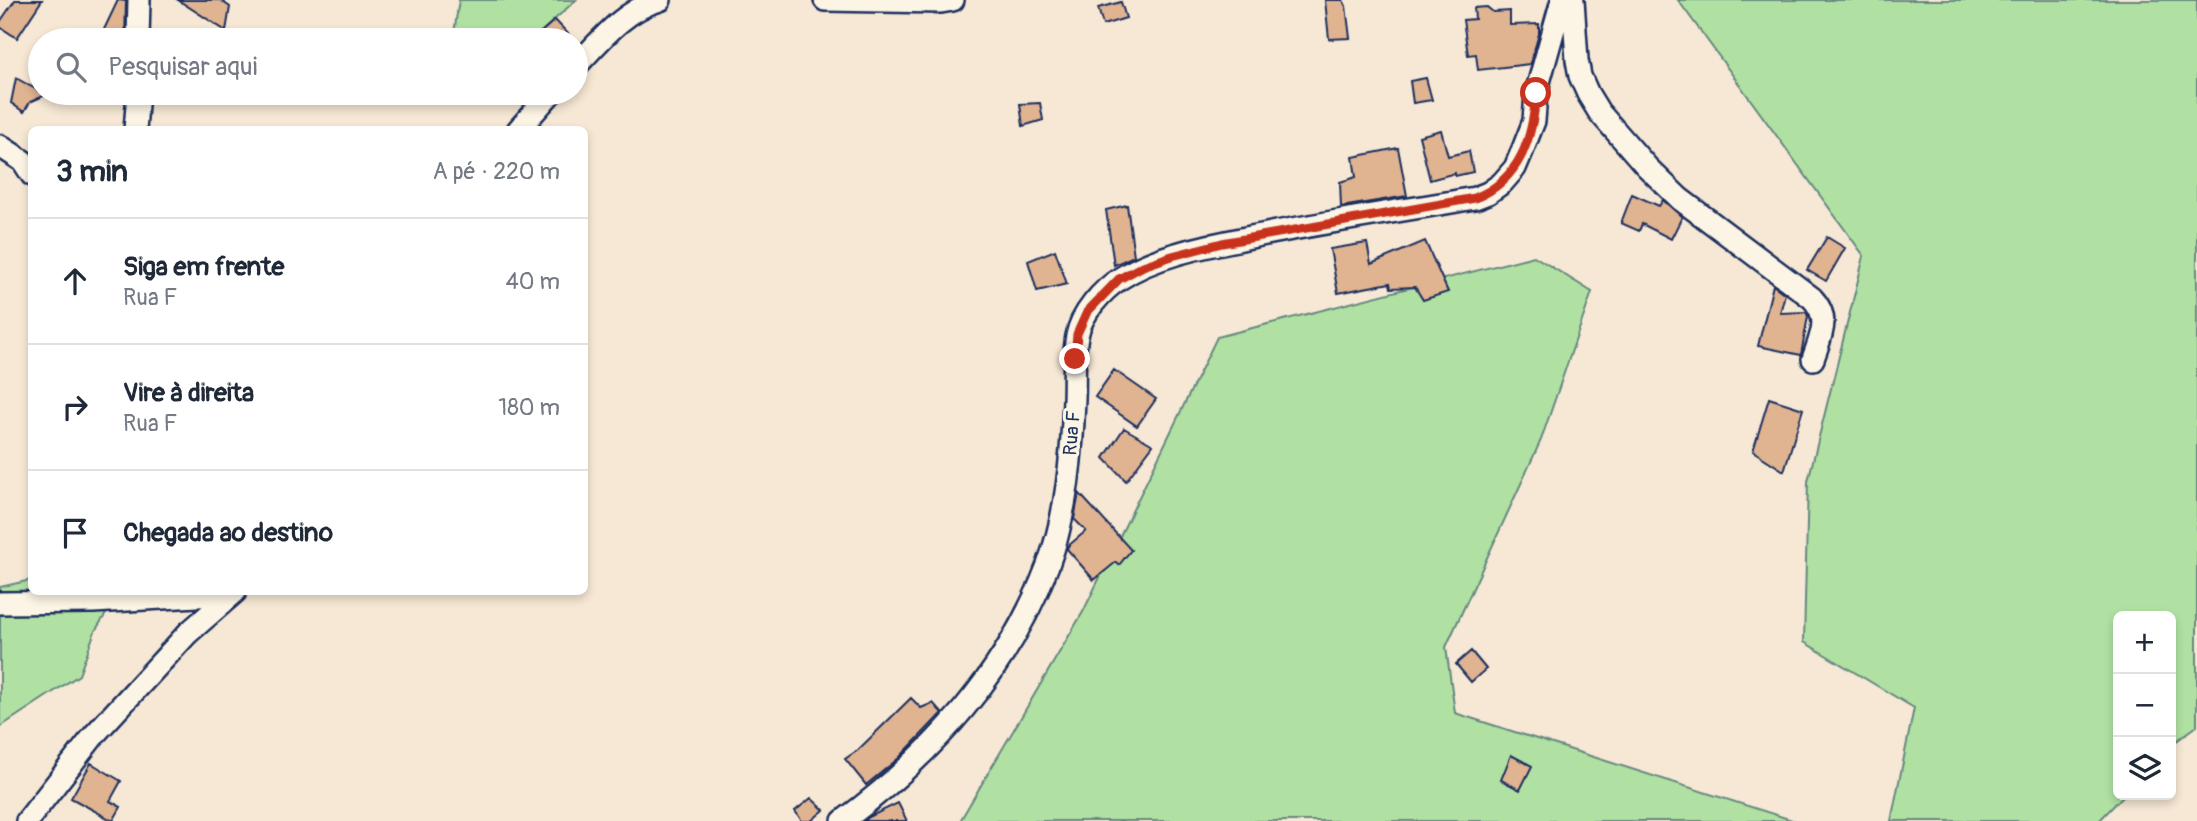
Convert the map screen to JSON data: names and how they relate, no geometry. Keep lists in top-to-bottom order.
{
  "streets": {
    "street": ["Rua F"]
  },
  "page": {
    "search": "Pesquisar aqui",
    "heading": ["3 min", "A pé · 220 m"],
    "list": [
      ["Siga em frente", "Rua F", "40 m"],
      ["Vire à direita", "Rua F", "180 m"],
      "Chegada ao destino"
    ],
    "map_buttons": ["+", "−"]
  }
}
